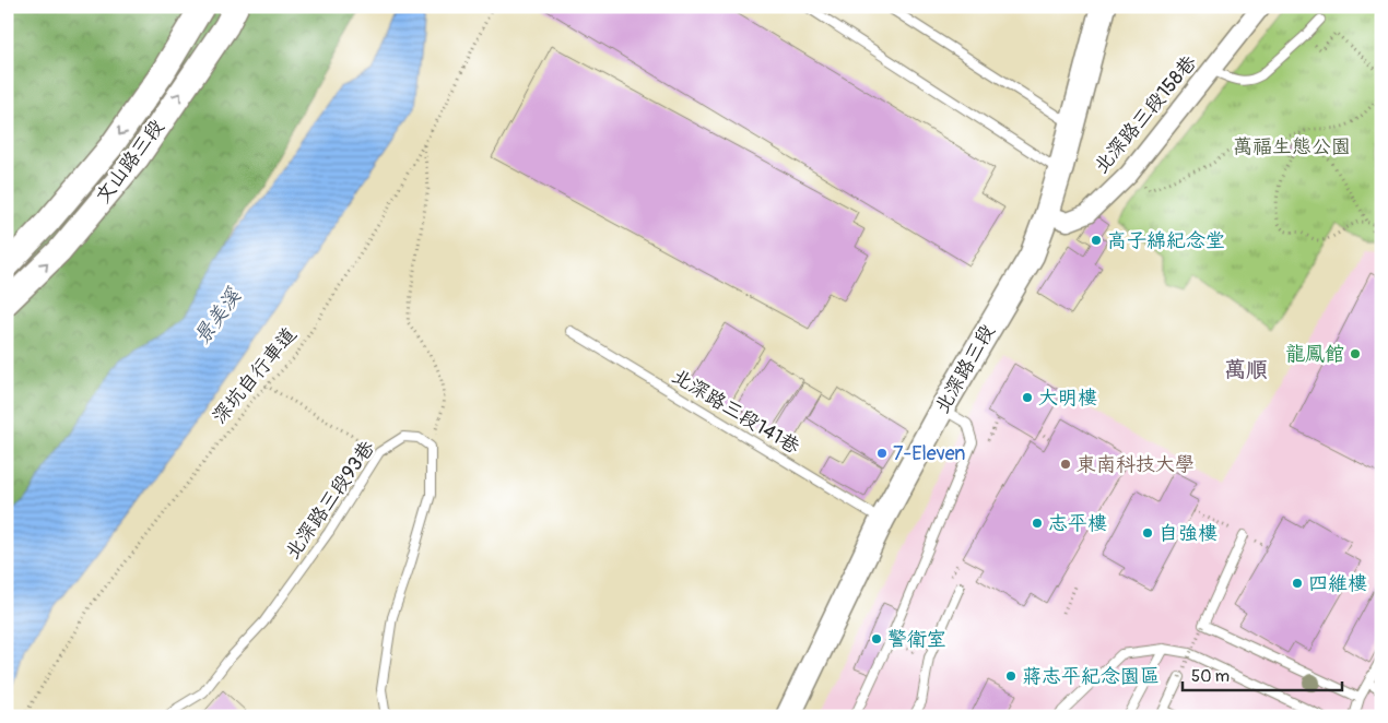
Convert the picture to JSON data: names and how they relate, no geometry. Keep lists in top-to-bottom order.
{
  "streets": {
    "main road": ["文山路三段", "北深路三段"],
    "street": ["北深路三段158巷"],
    "lane": ["北深路三段141巷", "北深路三段93巷"],
    "path": ["深坑自行車道"]
  },
  "crossings": [
    ["北深路三段158巷", "北深路三段"],
    ["北深路三段", "北深路三段141巷"]
  ],
  "districts": ["萬順"],
  "water": ["景美溪"],
  "parks": ["萬福生態公園"],
  "places": [
    "高子綿紀念堂",
    "龍鳳館",
    "大明樓",
    "7-Eleven",
    "東南科技大學",
    "志平樓",
    "自強樓",
    "四維樓",
    "警衛室",
    "蔣志平紀念園區"
  ],
  "scale_bar": "50 m"
}
